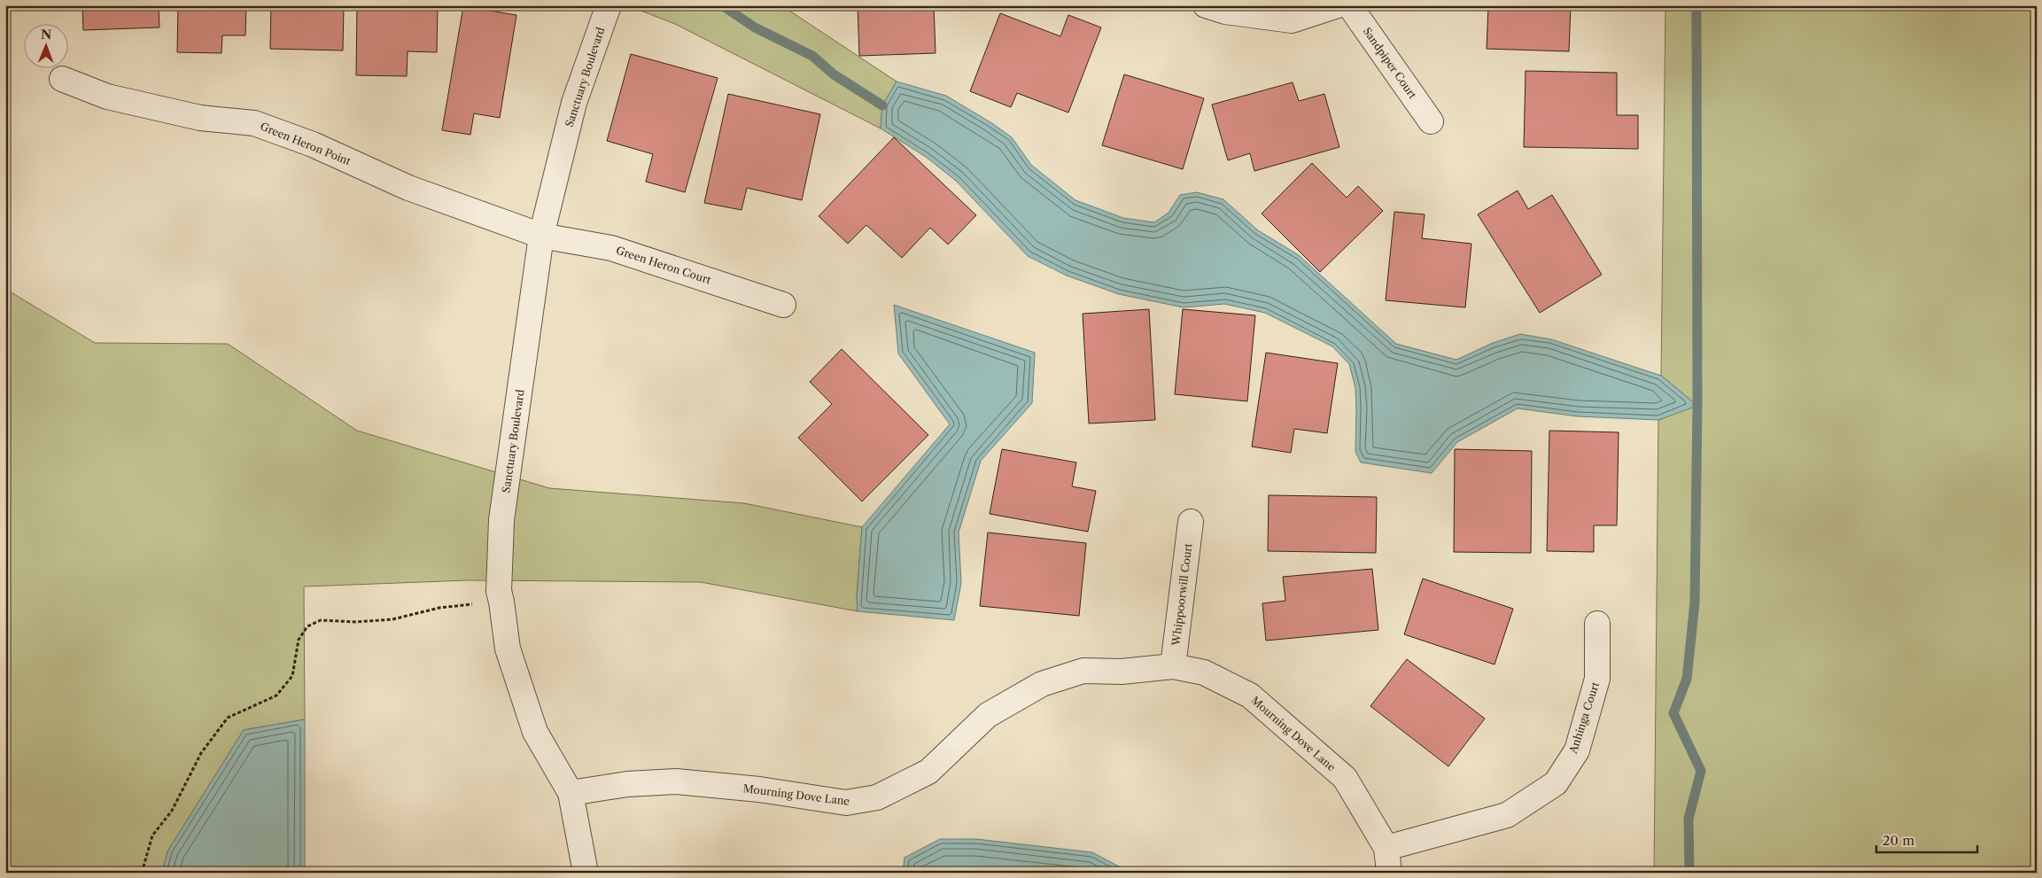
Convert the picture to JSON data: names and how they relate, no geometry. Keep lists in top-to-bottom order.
{
  "streets": {
    "street": [
      "Sandpiper Court",
      "Sanctuary Boulevard",
      "Green Heron Point",
      "Green Heron Court",
      "Whippoorwill Court",
      "Anhinga Court",
      "Mourning Dove Lane"
    ]
  },
  "crossings": [
    ["Sanctuary Boulevard", "Green Heron Point"],
    ["Sanctuary Boulevard", "Green Heron Court"],
    ["Sanctuary Boulevard", "Mourning Dove Lane"],
    ["Green Heron Point", "Green Heron Court"],
    ["Whippoorwill Court", "Mourning Dove Lane"],
    ["Anhinga Court", "Mourning Dove Lane"]
  ],
  "scale_bar": "20 m",
  "north": "top"
}
